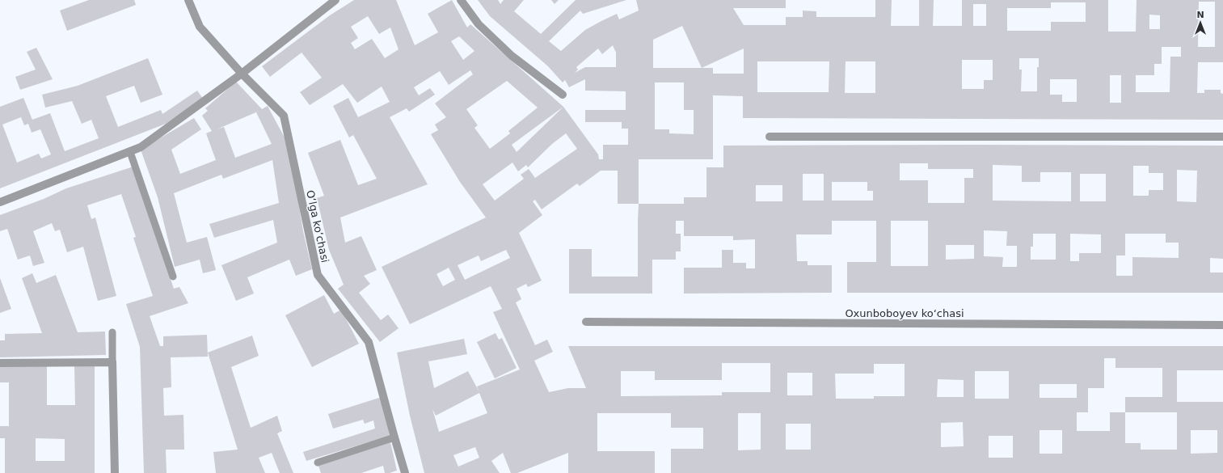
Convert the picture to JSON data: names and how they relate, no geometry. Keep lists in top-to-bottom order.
{
  "streets": {
    "street": ["Oʻlga koʻchasi", "Oxunboboyev koʻchasi"]
  },
  "north": "top"
}
